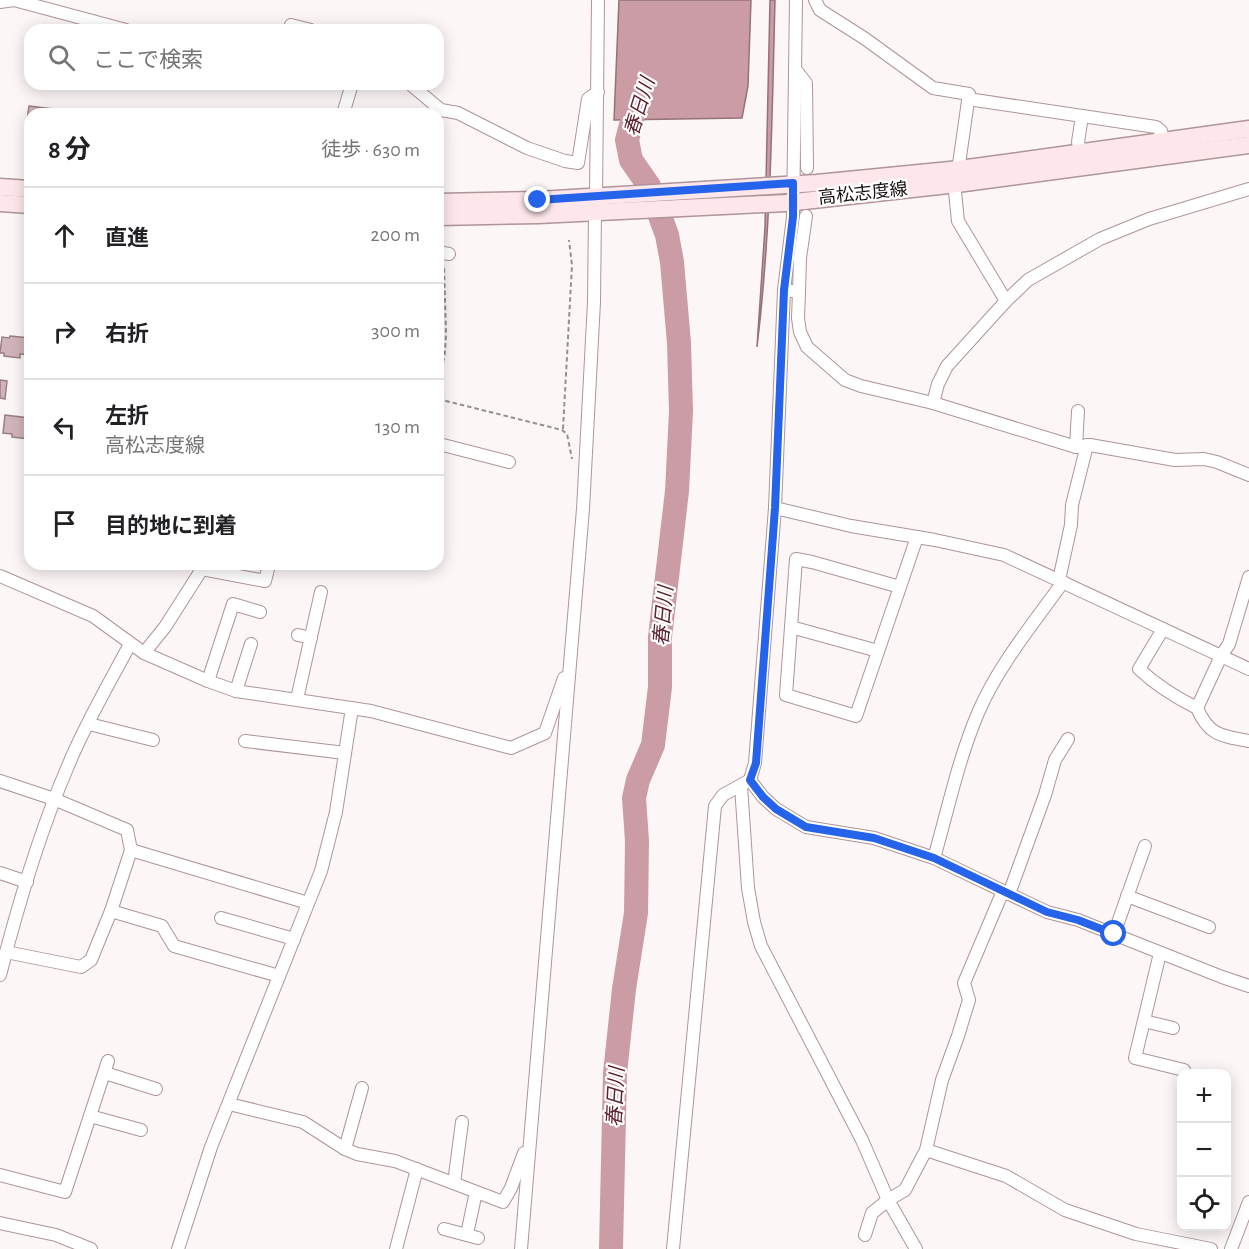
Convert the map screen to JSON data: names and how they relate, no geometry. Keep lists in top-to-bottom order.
{
  "streets": {
    "main road": ["高松志度線"]
  },
  "water": ["春日川"],
  "page": {
    "search": "ここで検索",
    "heading": ["8 分", "徒歩 · 630 m"],
    "list": [
      ["直進", "200 m"],
      ["右折", "300 m"],
      ["左折", "高松志度線", "130 m"],
      "目的地に到着"
    ],
    "map_buttons": ["+", "−"]
  }
}
